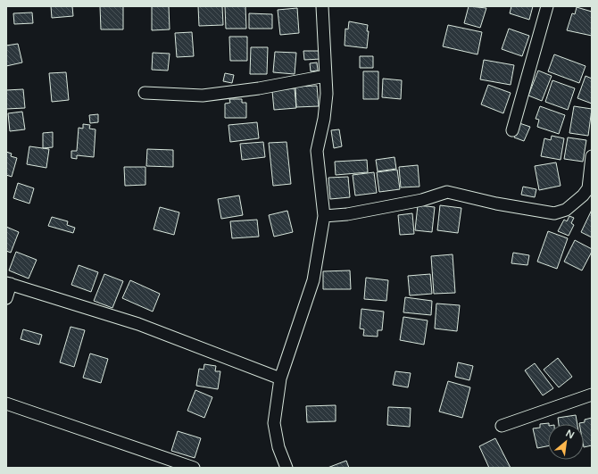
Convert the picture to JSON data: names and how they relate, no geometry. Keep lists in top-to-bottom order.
{
  "north": "top right"
}
